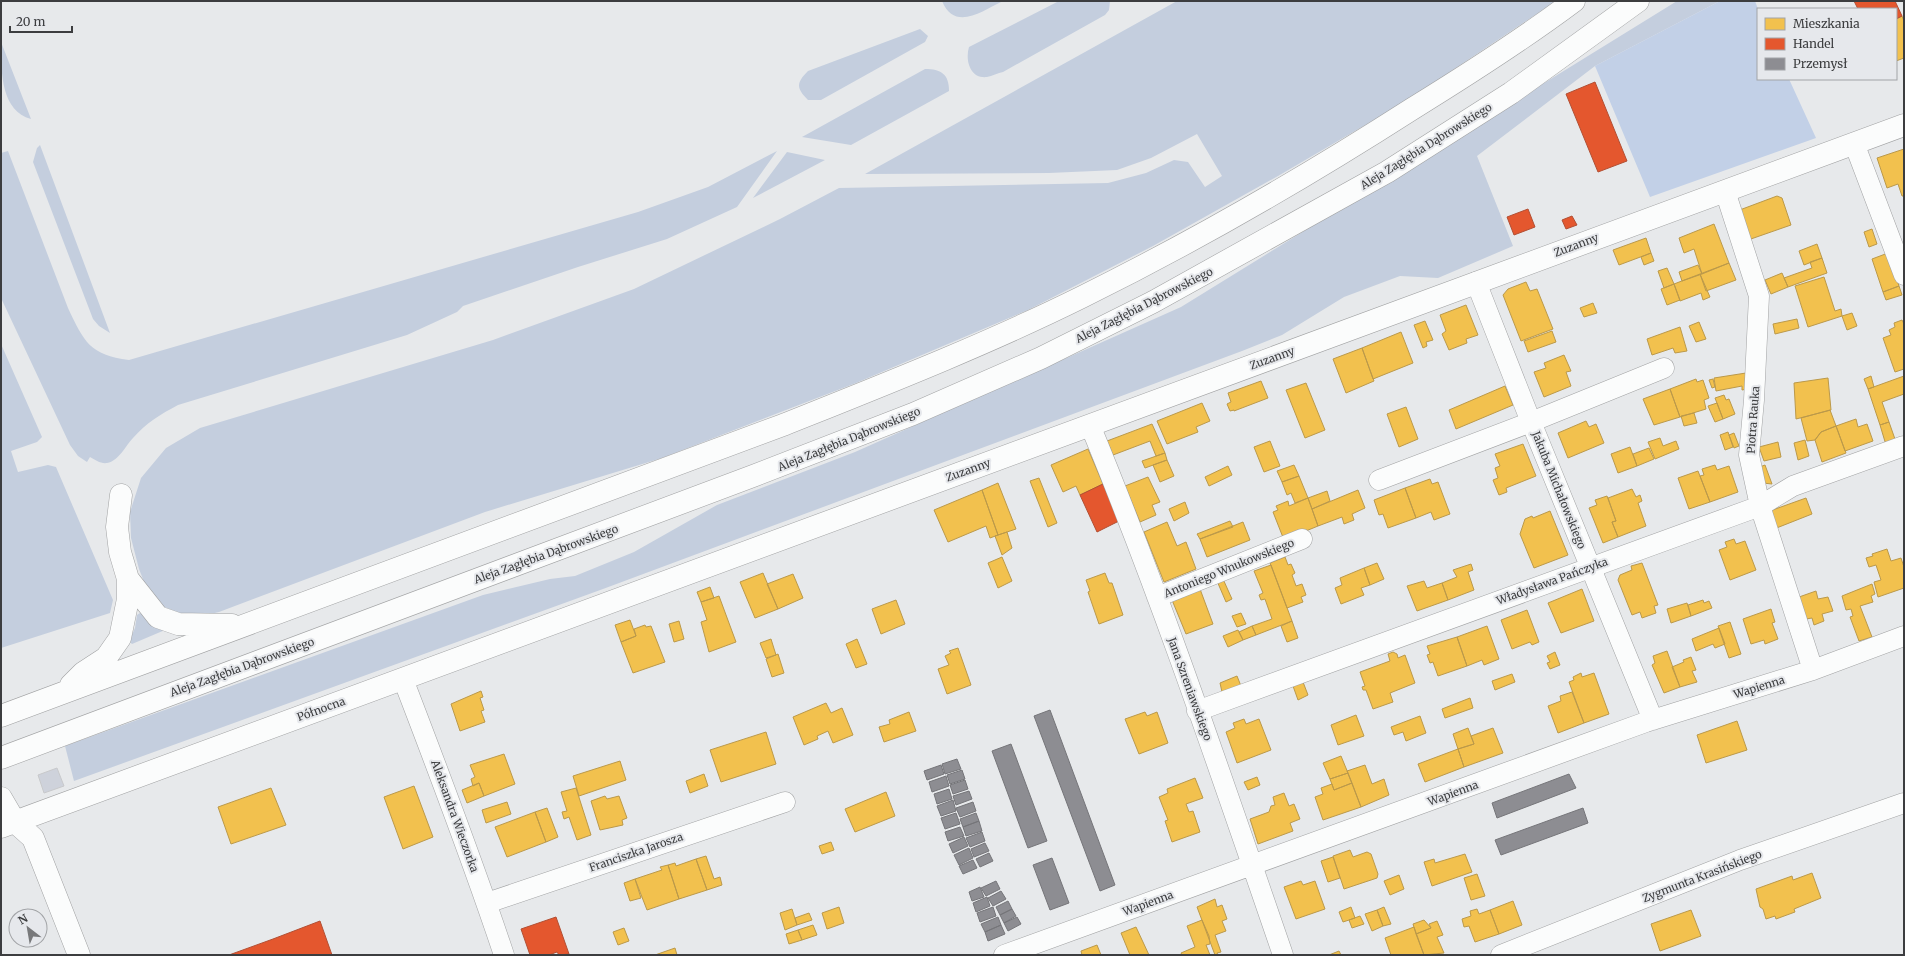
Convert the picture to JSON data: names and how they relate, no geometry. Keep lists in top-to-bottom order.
{
  "streets": {
    "main road": ["Aleja Zagłębia Dąbrowskiego", "Zuzanny", "Północna"],
    "street": [
      "Piotra Rauka",
      "Jakuba Michałowskiego",
      "Antoniego Wnukowskiego",
      "Władysława Pańczyka",
      "Wapienna",
      "Jana Szreniawskiego",
      "Aleksandra Wieczorka",
      "Franciszka Jarosza",
      "Zygmunta Krasińskiego"
    ]
  },
  "crossings": [
    ["Zuzanny", "Piotra Rauka"],
    ["Zuzanny", "Jakuba Michałowskiego"],
    ["Zuzanny", "Jana Szreniawskiego"],
    ["Zuzanny", "Północna"],
    ["Piotra Rauka", "Władysława Pańczyka"],
    ["Piotra Rauka", "Wapienna"],
    ["Jakuba Michałowskiego", "Władysława Pańczyka"],
    ["Jakuba Michałowskiego", "Wapienna"],
    ["Antoniego Wnukowskiego", "Jana Szreniawskiego"],
    ["Władysława Pańczyka", "Jana Szreniawskiego"],
    ["Wapienna", "Jana Szreniawskiego"],
    ["Północna", "Aleksandra Wieczorka"],
    ["Aleksandra Wieczorka", "Franciszka Jarosza"]
  ],
  "legend": ["Mieszkania", "Handel", "Przemysł"],
  "scale_bar": "20 m",
  "north": "top left"
}
